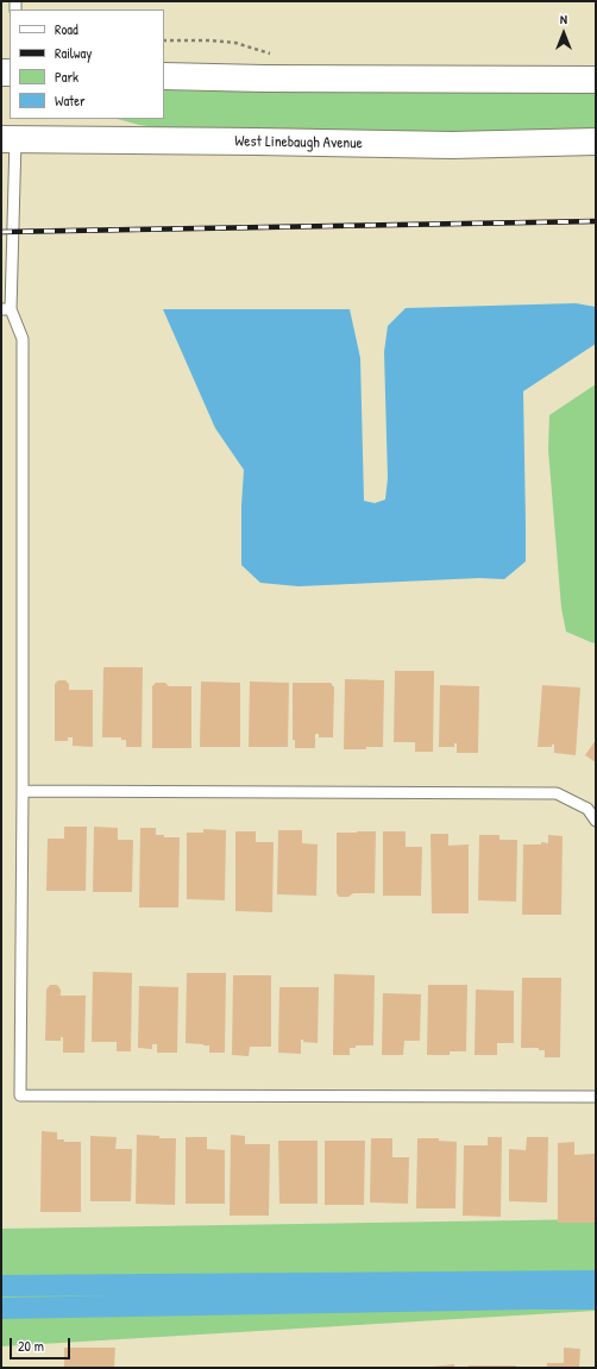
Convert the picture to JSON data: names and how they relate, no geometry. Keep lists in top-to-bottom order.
{
  "streets": {
    "main road": ["West Linebaugh Avenue"]
  },
  "legend": [
    "Road",
    "Railway",
    "Park",
    "Water"
  ],
  "scale_bar": "20 m",
  "north": "top"
}
